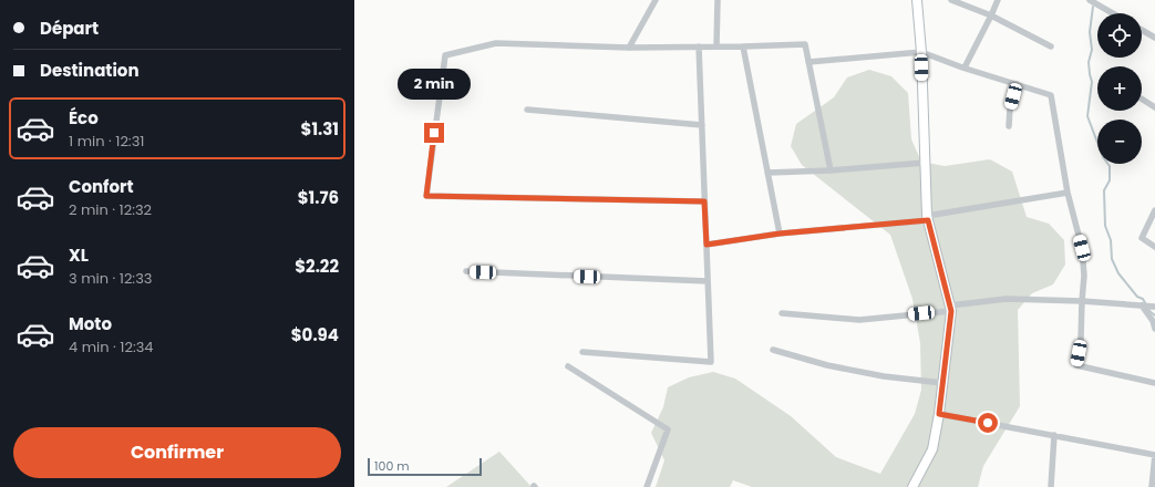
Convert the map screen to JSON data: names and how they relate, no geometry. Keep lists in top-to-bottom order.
{
  "scale_bar": "100 m",
  "page": {
    "banner": ["Départ", "Destination"],
    "map_buttons": ["+", "−"],
    "bubble": "2 min",
    "list": [
      {
        "name": "Éco",
        "note": "1 min · 12:31",
        "value": "$1.31"
      },
      {
        "name": "Confort",
        "note": "2 min · 12:32",
        "value": "$1.76"
      },
      {
        "name": "XL",
        "note": "3 min · 12:33",
        "value": "$2.22"
      },
      {
        "name": "Moto",
        "note": "4 min · 12:34",
        "value": "$0.94"
      }
    ],
    "buttons": "Confirmer",
    "scale": "100 m"
  }
}
